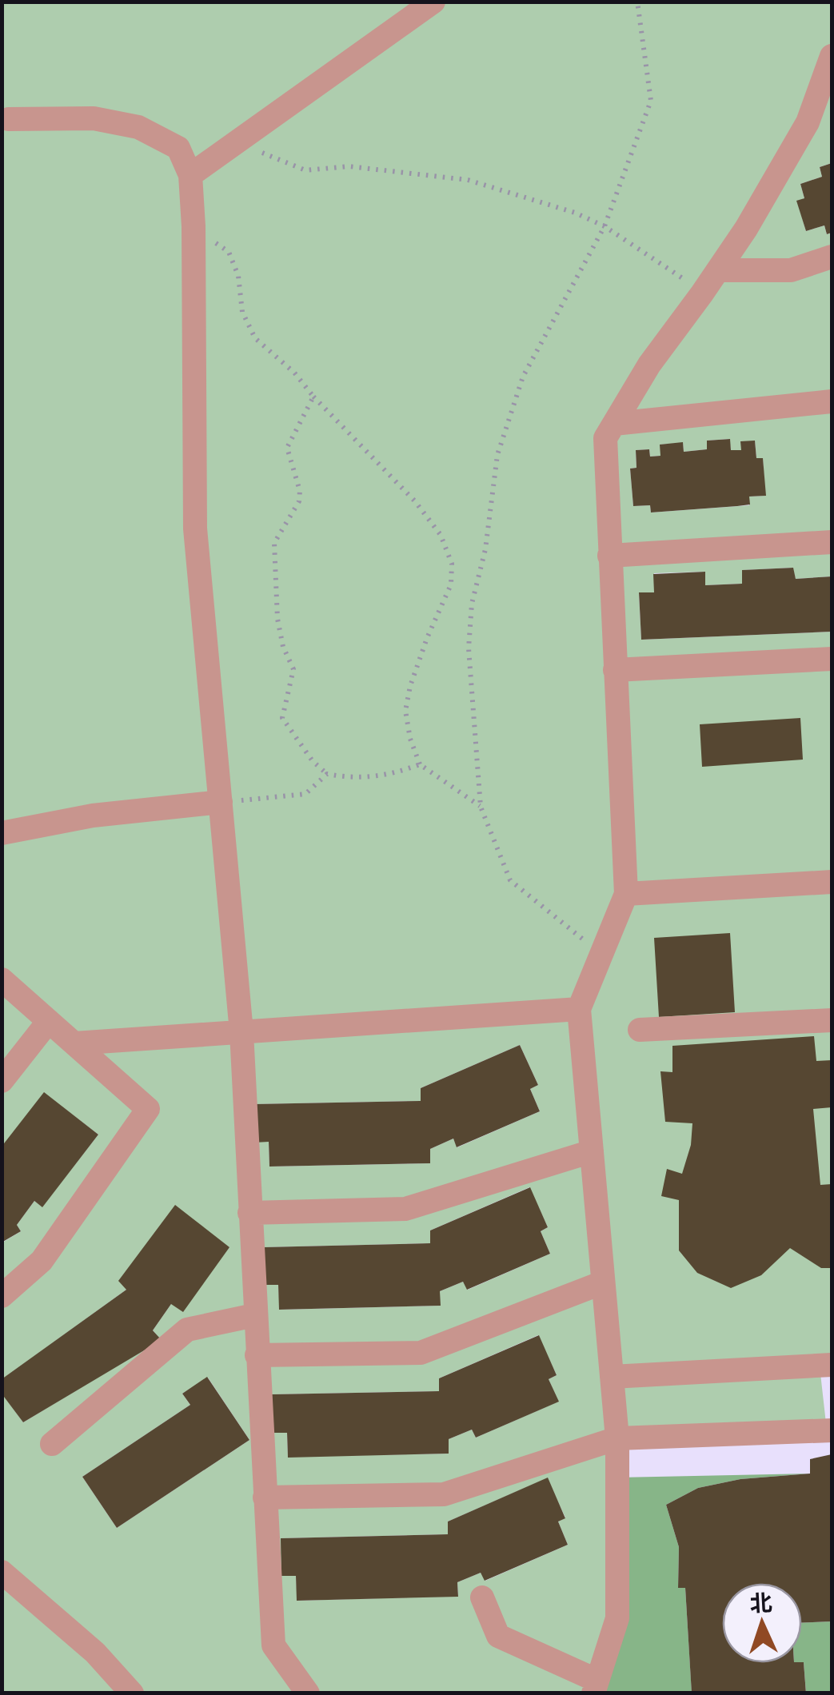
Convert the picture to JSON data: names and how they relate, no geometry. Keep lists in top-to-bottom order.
{
  "north": "top"
}
